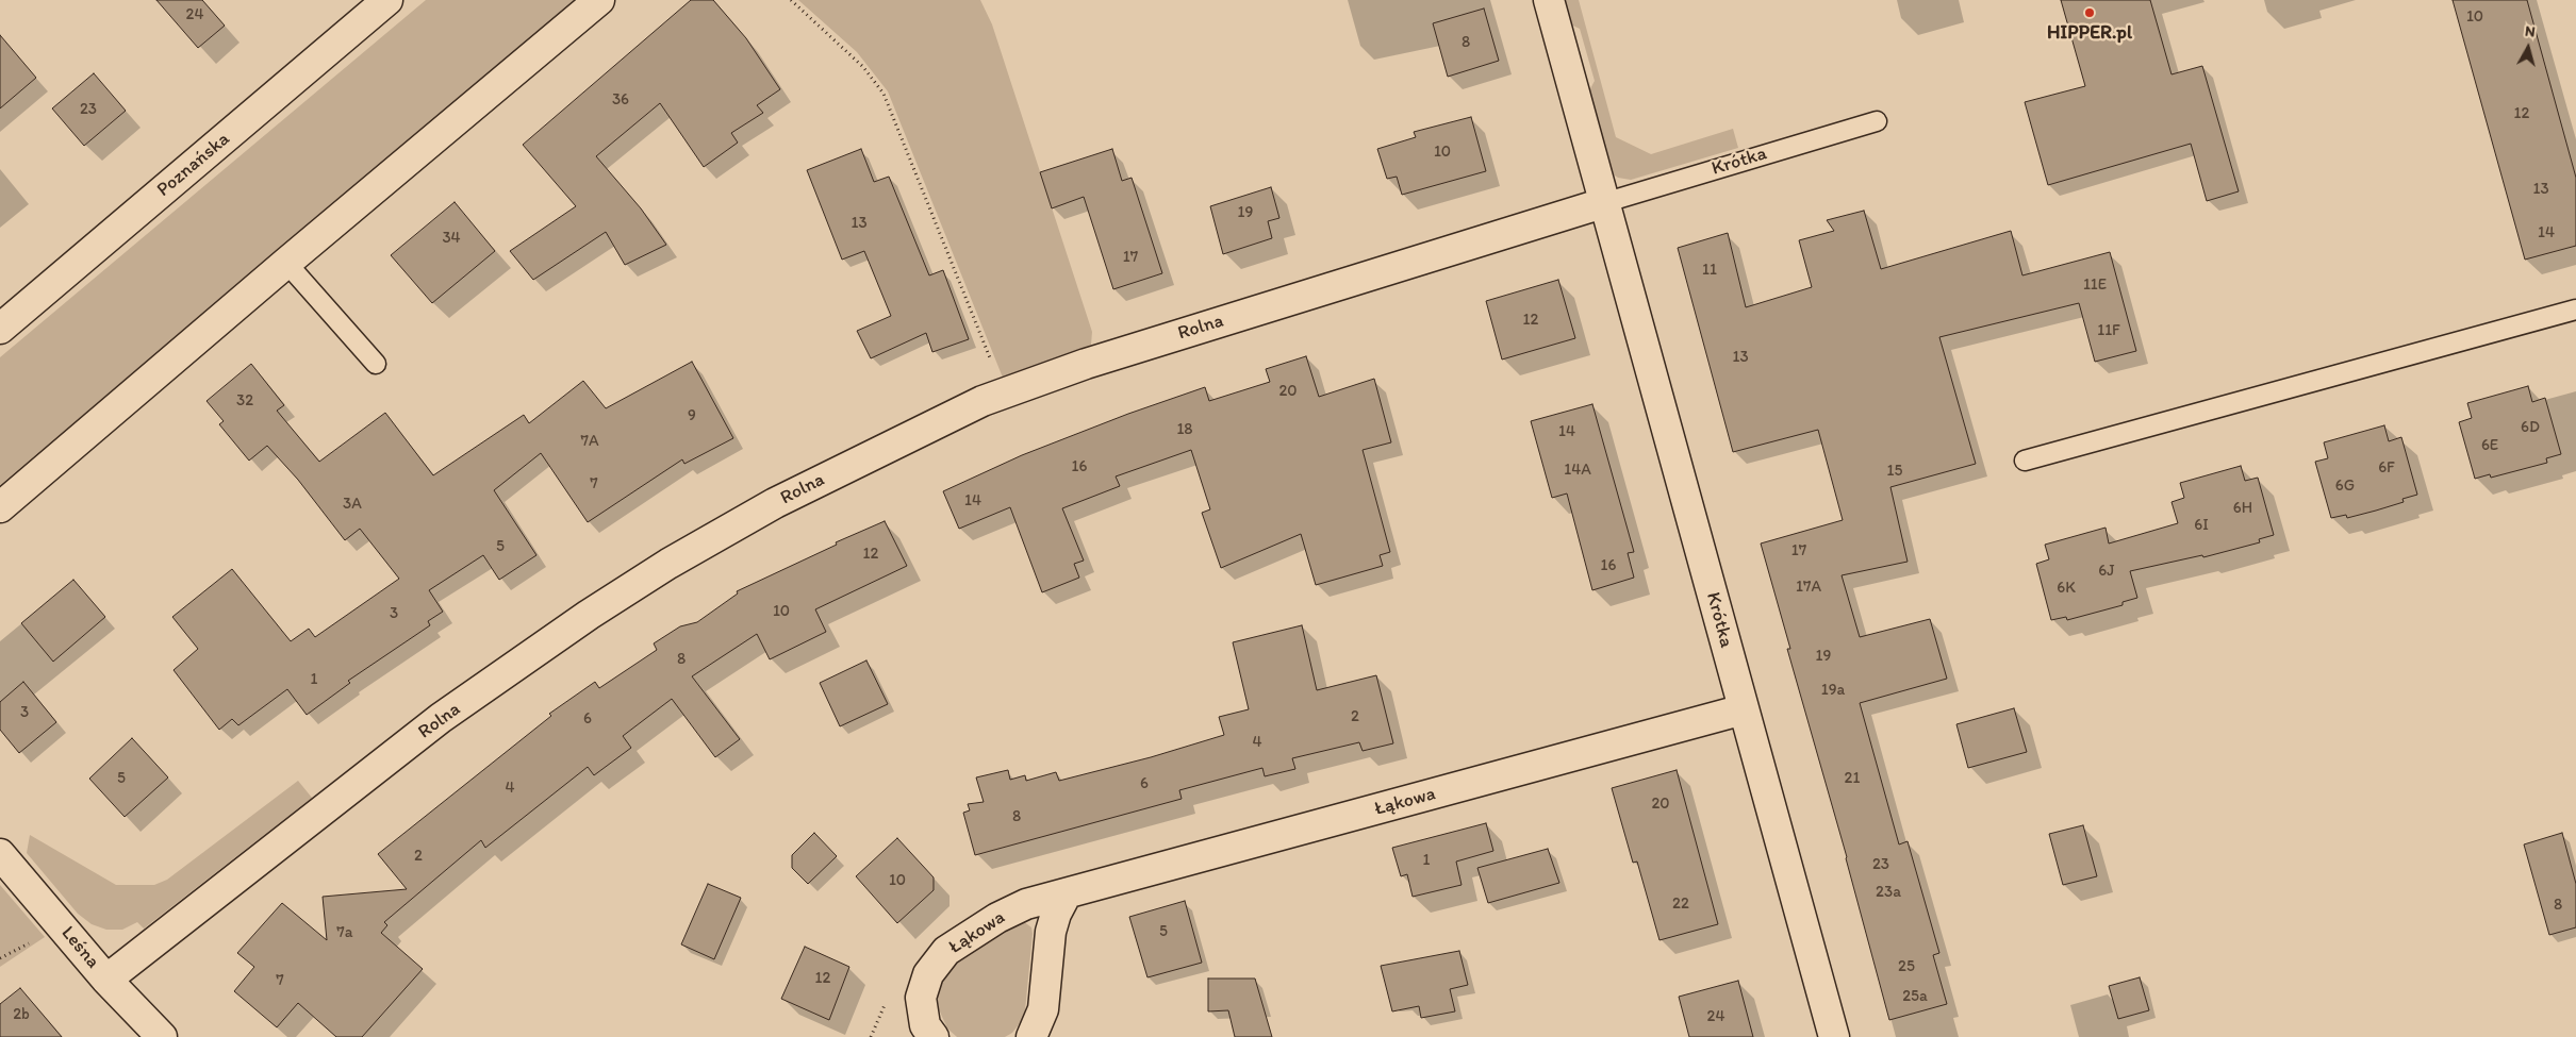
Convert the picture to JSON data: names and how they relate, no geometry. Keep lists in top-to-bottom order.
{
  "streets": {
    "street": [
      "Krótka",
      "Poznańska",
      "Rolna",
      "Łąkowa",
      "Leśna"
    ]
  },
  "crossings": [
    ["Krótka", "Rolna"],
    ["Krótka", "Łąkowa"],
    ["Rolna", "Leśna"]
  ],
  "places": ["HIPPER.pl"],
  "house_numbers": [
    "24",
    "10",
    "8",
    "36",
    "23",
    "12",
    "10",
    "13",
    "19",
    "13",
    "14",
    "34",
    "17",
    "11",
    "11E",
    "12",
    "11F",
    "13",
    "20",
    "32",
    "9",
    "6D",
    "18",
    "14",
    "7A",
    "6E",
    "16",
    "6F",
    "14A",
    "15",
    "7",
    "6G",
    "14",
    "3A",
    "6H",
    "6I",
    "5",
    "17",
    "12",
    "16",
    "6J",
    "17A",
    "6K",
    "10",
    "3",
    "19",
    "8",
    "1",
    "19a",
    "3",
    "2",
    "6",
    "4",
    "5",
    "21",
    "6",
    "4",
    "20",
    "8",
    "2",
    "1",
    "23",
    "10",
    "23a",
    "22",
    "8",
    "5",
    "7a",
    "25",
    "12",
    "7",
    "25a",
    "2b",
    "24"
  ],
  "north": "top"
}
